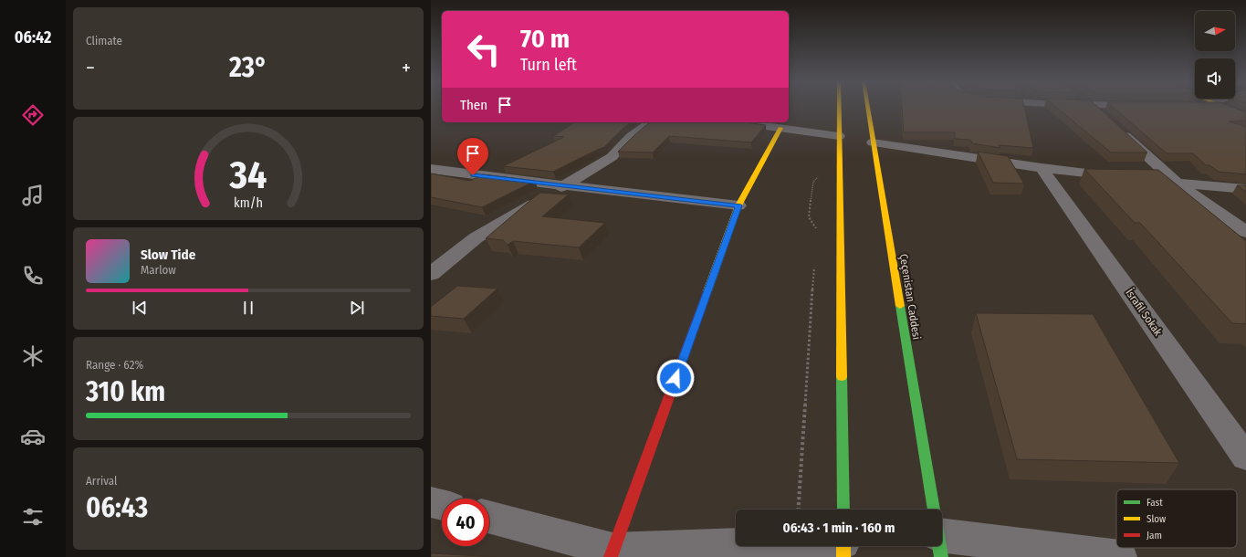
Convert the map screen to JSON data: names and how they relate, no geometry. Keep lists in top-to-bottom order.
{
  "streets": {
    "main road": ["Çeçenistan Caddesi"],
    "street": ["İsrafil Sokak"]
  },
  "legend": ["Fast", "Slow", "Jam"],
  "north": "right",
  "page": {
    "tabs": "06:42",
    "tile": [
      "Climate",
      ["Range · 62%", "310 km"],
      ["Arrival", "06:43"]
    ],
    "turn": ["70 m", "Turn left"],
    "heat": ["−", "23°", "+"],
    "then": "Then",
    "song": ["Slow Tide", "Marlow"],
    "limit": "40",
    "trip": "06:43 · 1 min · 160 m",
    "gauge": ["34", "km/h"]
  }
}
